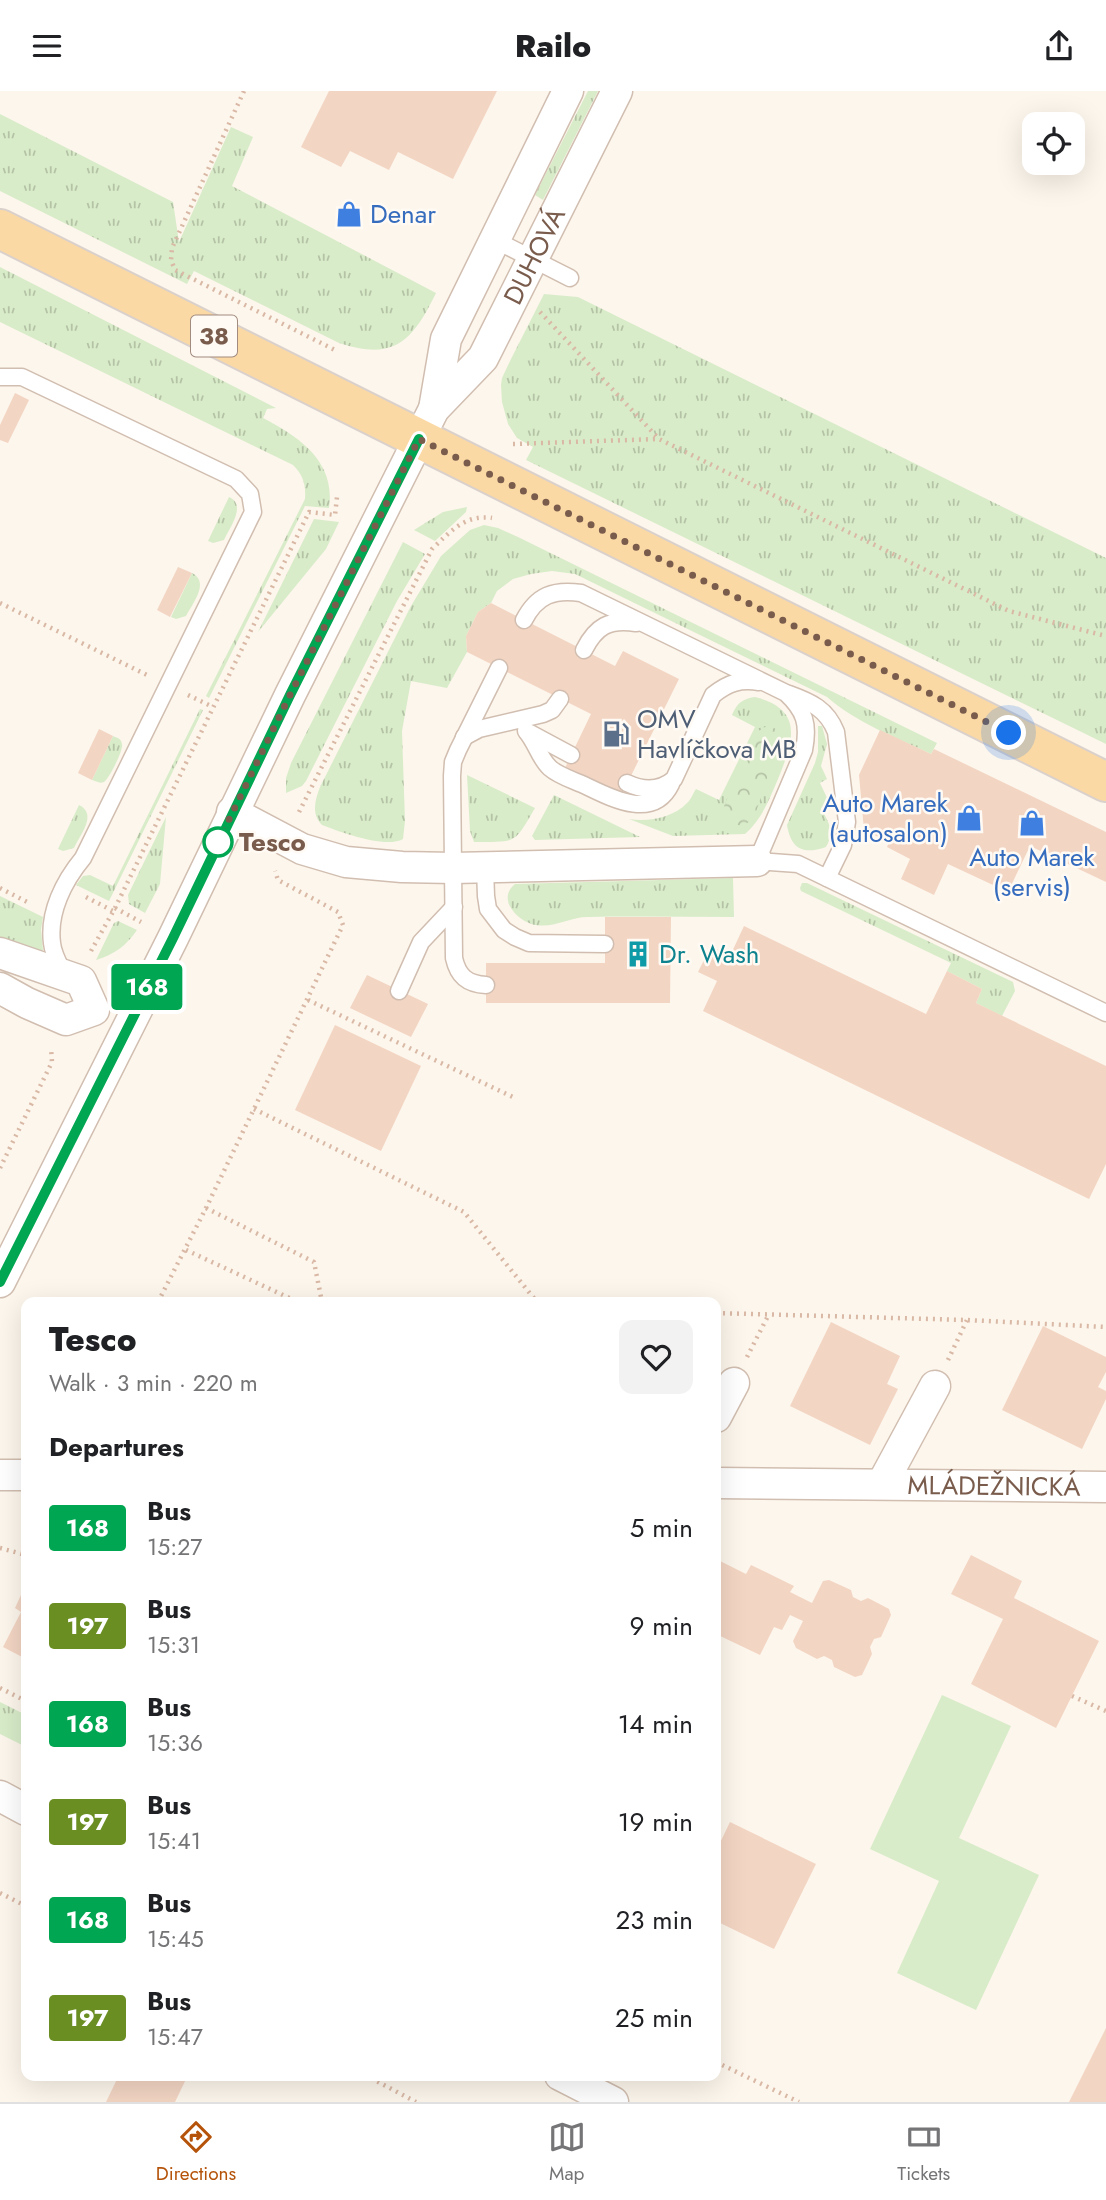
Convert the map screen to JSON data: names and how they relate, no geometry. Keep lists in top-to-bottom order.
{
  "streets": {
    "main road": ["38"],
    "street": ["DUHOVÁ", "MLÁDEŽNICKÁ"]
  },
  "crossings": [
    ["DUHOVÁ", "38"]
  ],
  "places": {
    "shop": ["Denar", "Auto Marek (autosalon)", "Auto Marek (servis)"],
    "fuel station": ["OMV Havlíčkova MB"],
    "other": ["Tesco"],
    "building": ["Dr. Wash"]
  },
  "lines": ["bus line 168"],
  "page": {
    "header": "Railo",
    "on_map": "168",
    "heading": [
      ["Tesco", "Walk · 3 min · 220 m"],
      "Departures"
    ],
    "list": [
      {
        "mark": "168",
        "name": "Bus",
        "note": "15:27",
        "value": "5 min"
      },
      {
        "mark": "197",
        "name": "Bus",
        "note": "15:31",
        "value": "9 min"
      },
      {
        "mark": "168",
        "name": "Bus",
        "note": "15:36",
        "value": "14 min"
      },
      {
        "mark": "197",
        "name": "Bus",
        "note": "15:41",
        "value": "19 min"
      },
      {
        "mark": "168",
        "name": "Bus",
        "note": "15:45",
        "value": "23 min"
      },
      {
        "mark": "197",
        "name": "Bus",
        "note": "15:47",
        "value": "25 min"
      }
    ],
    "tabs": ["Directions", "Map", "Tickets"]
  }
}
